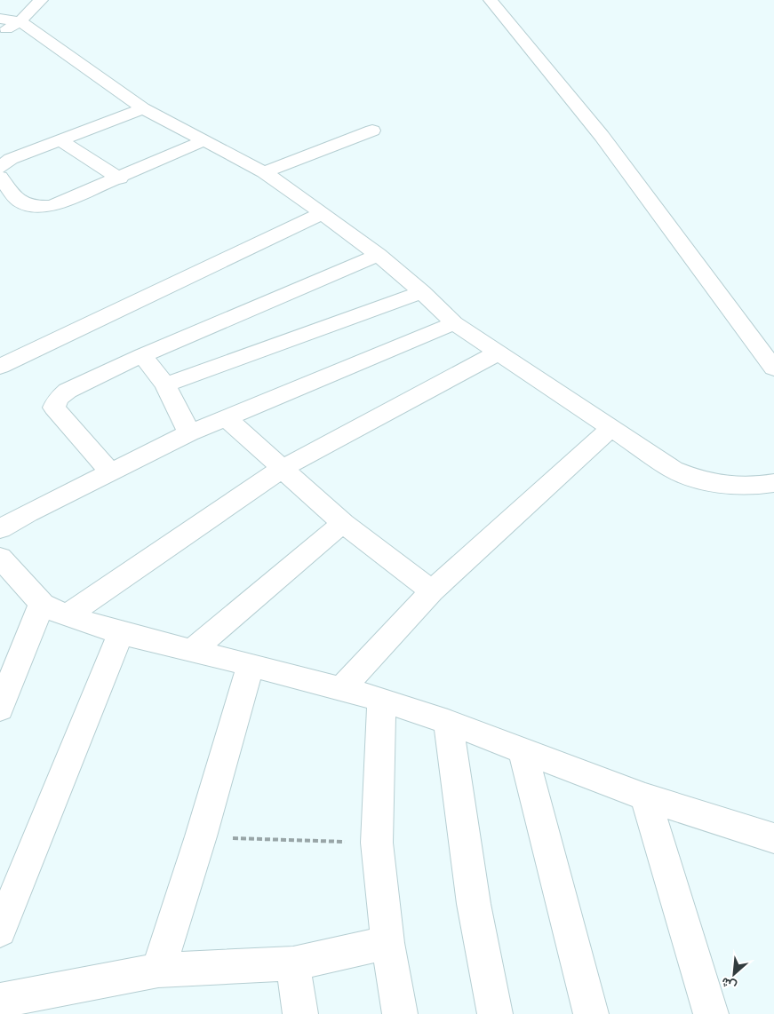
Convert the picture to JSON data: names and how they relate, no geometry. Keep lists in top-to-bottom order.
{
  "north": "bottom left"
}
